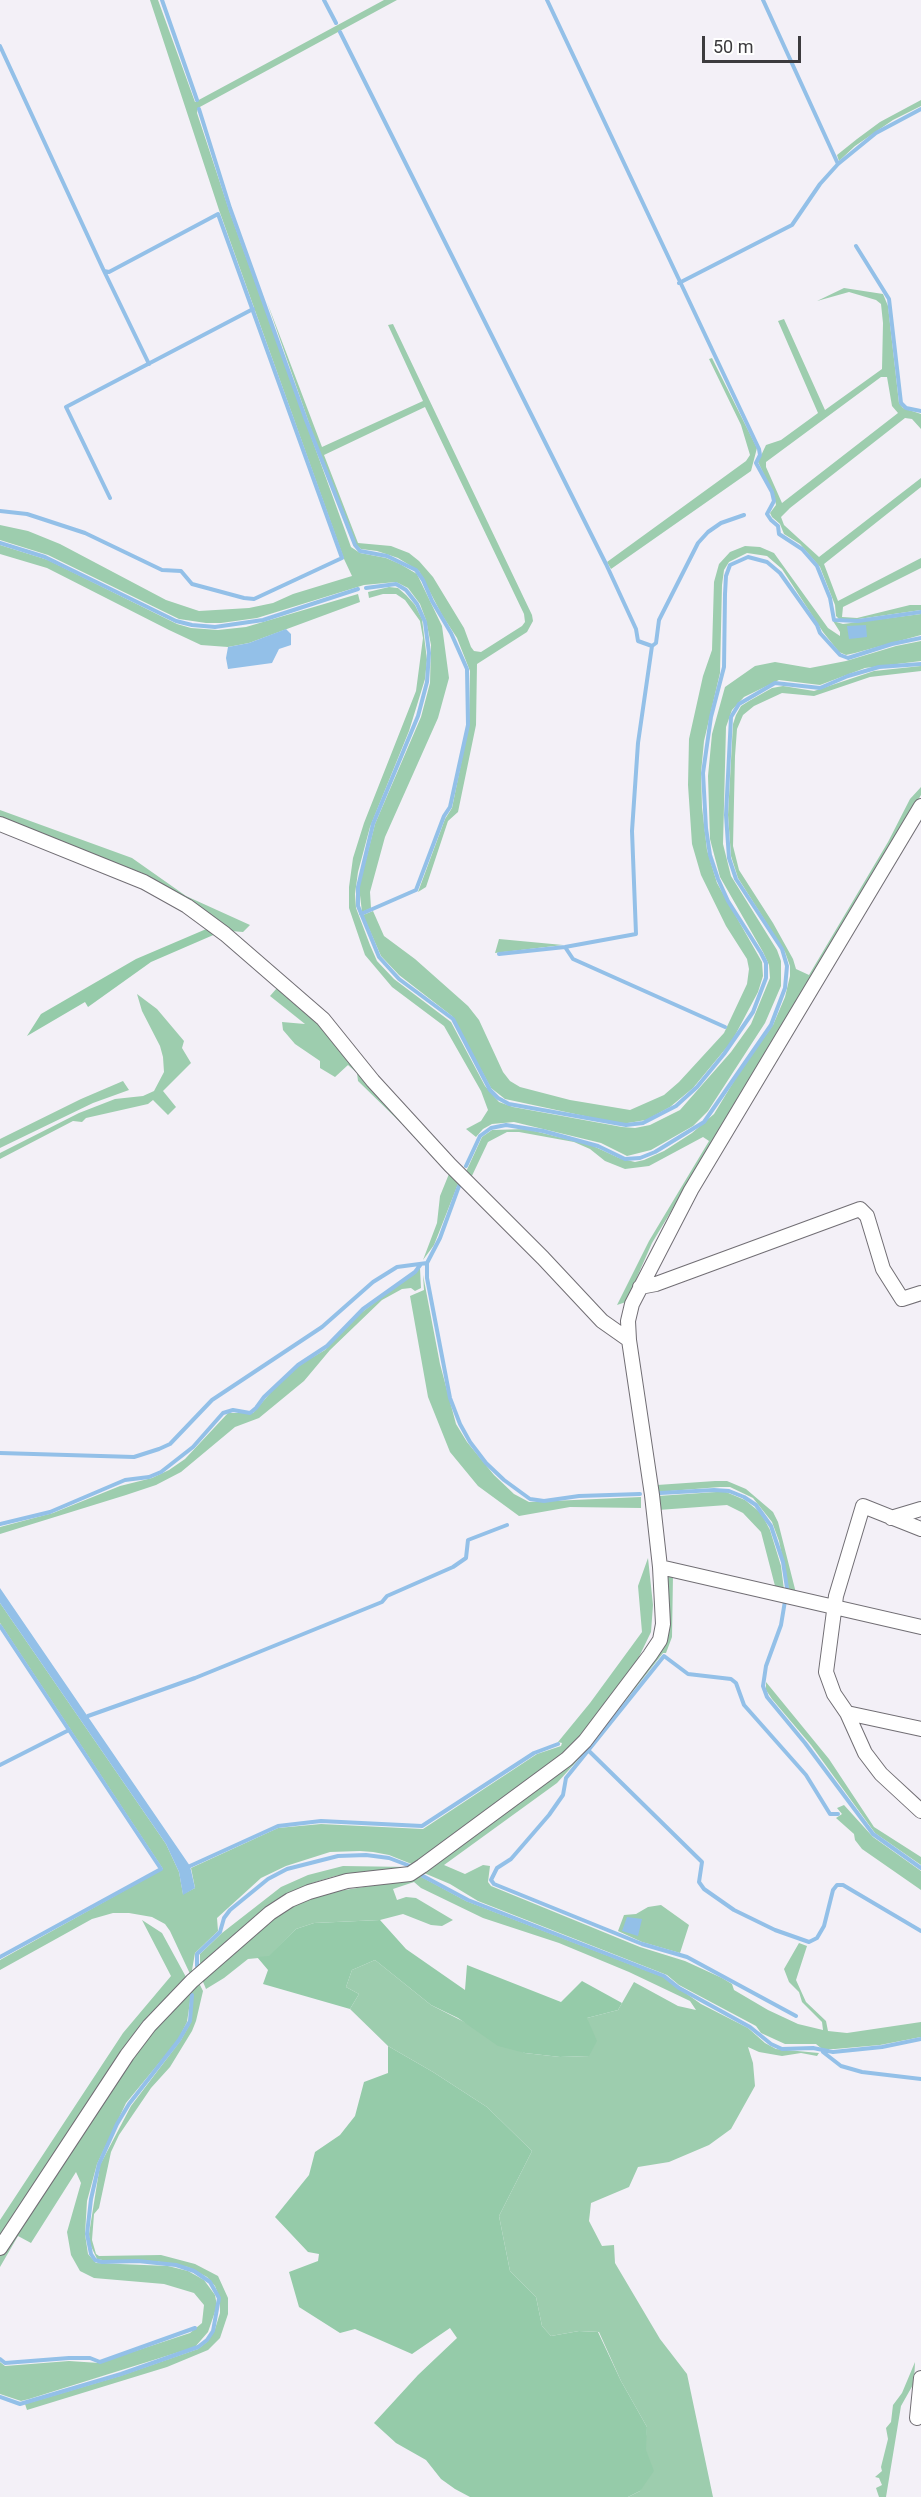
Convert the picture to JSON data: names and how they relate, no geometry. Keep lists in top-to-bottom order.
{
  "scale_bar": "50 m"
}
